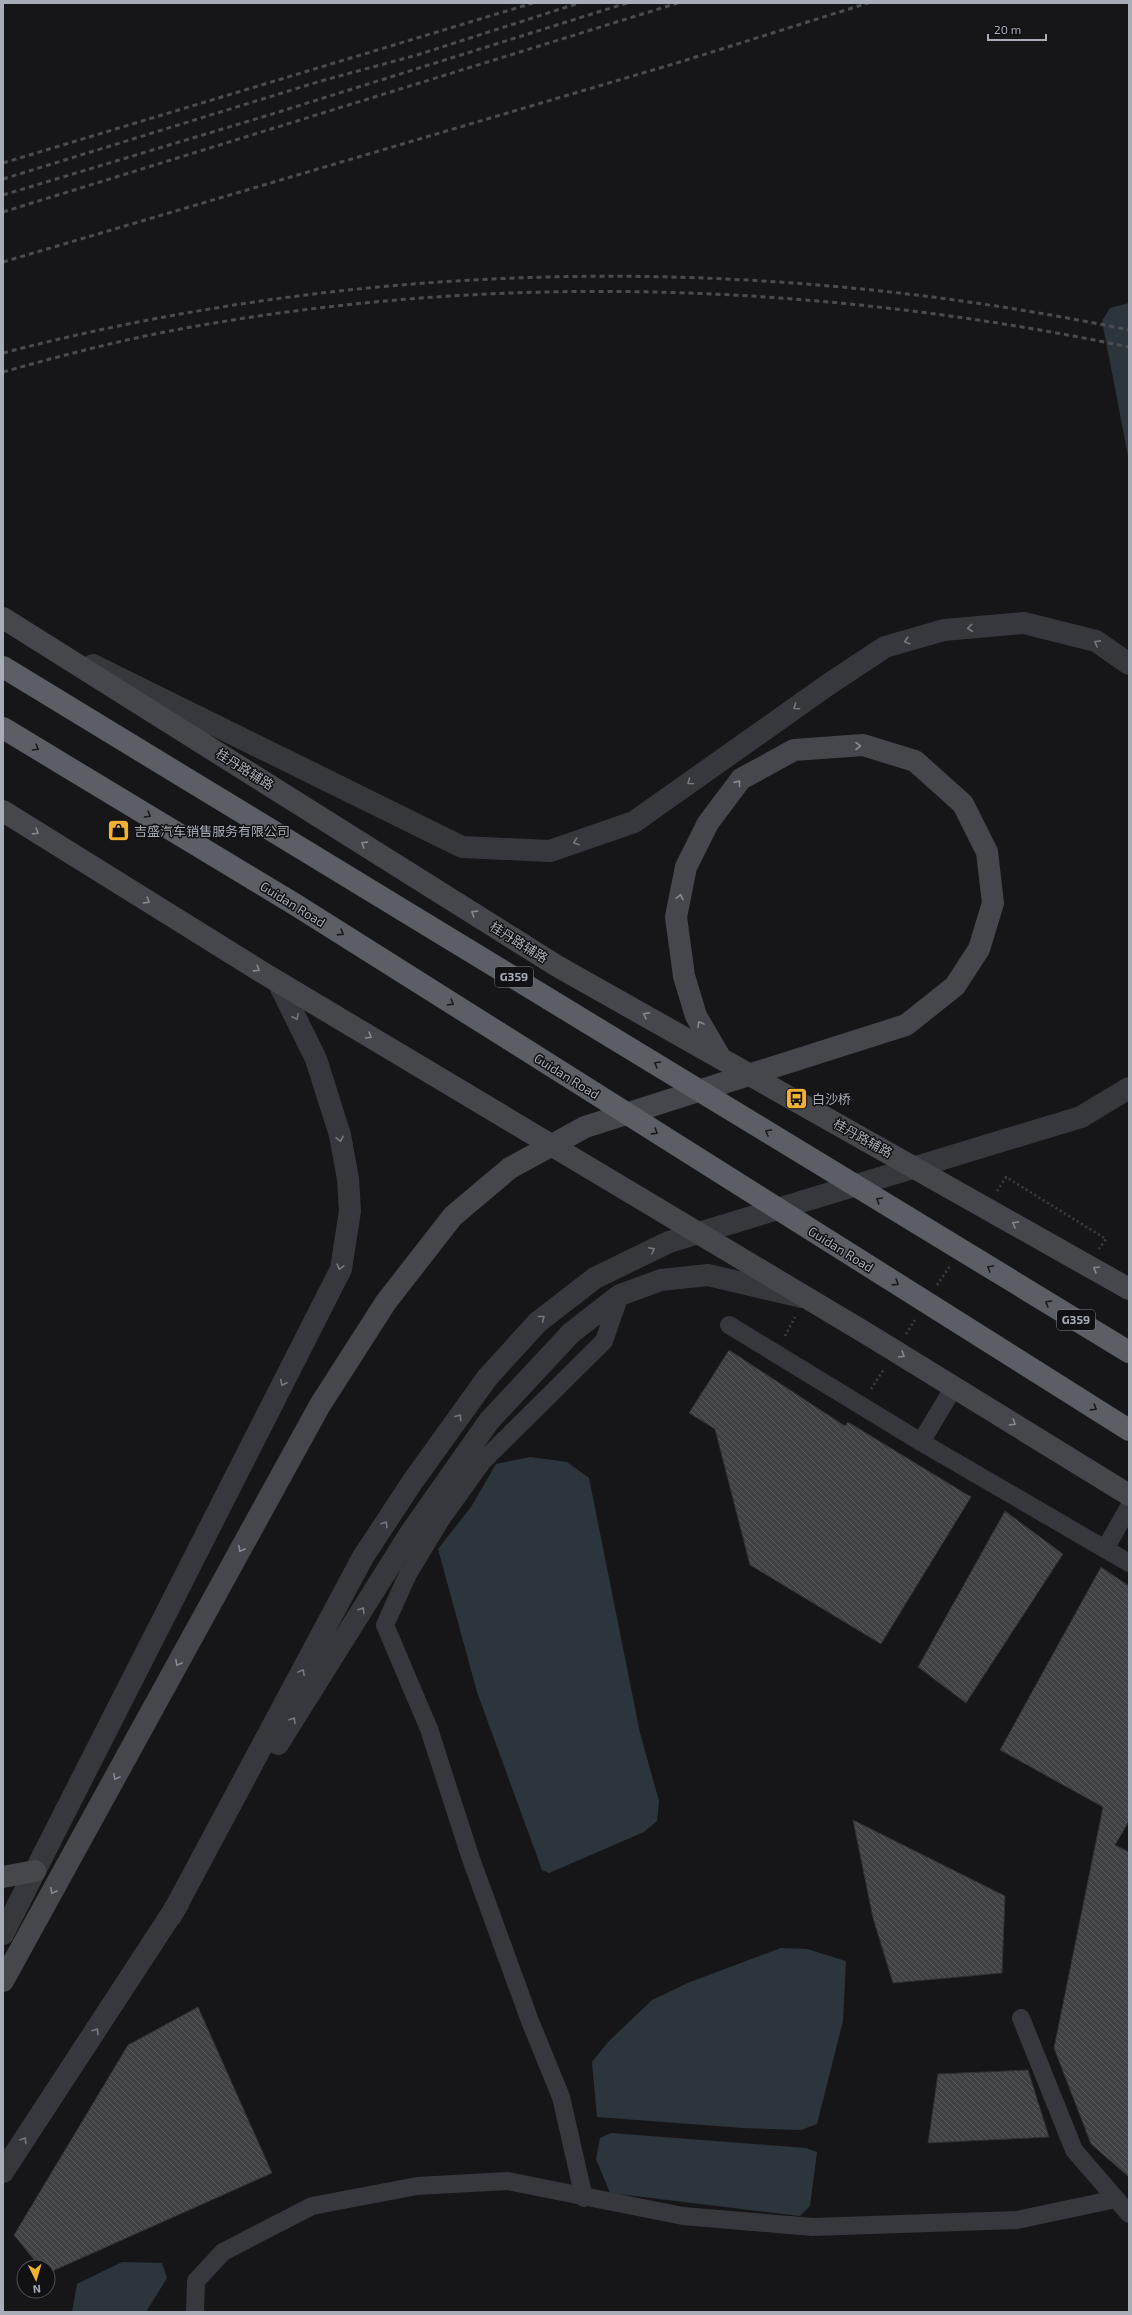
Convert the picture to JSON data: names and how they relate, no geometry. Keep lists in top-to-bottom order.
{
  "streets": {
    "highway": ["Guidan Road", "G359"],
    "main road": ["桂丹路辅路"]
  },
  "places": {
    "shop": ["吉盛汽车销售服务有限公司"],
    "bus stop": ["白沙桥"]
  },
  "scale_bar": "20 m",
  "north": "bottom"
}
